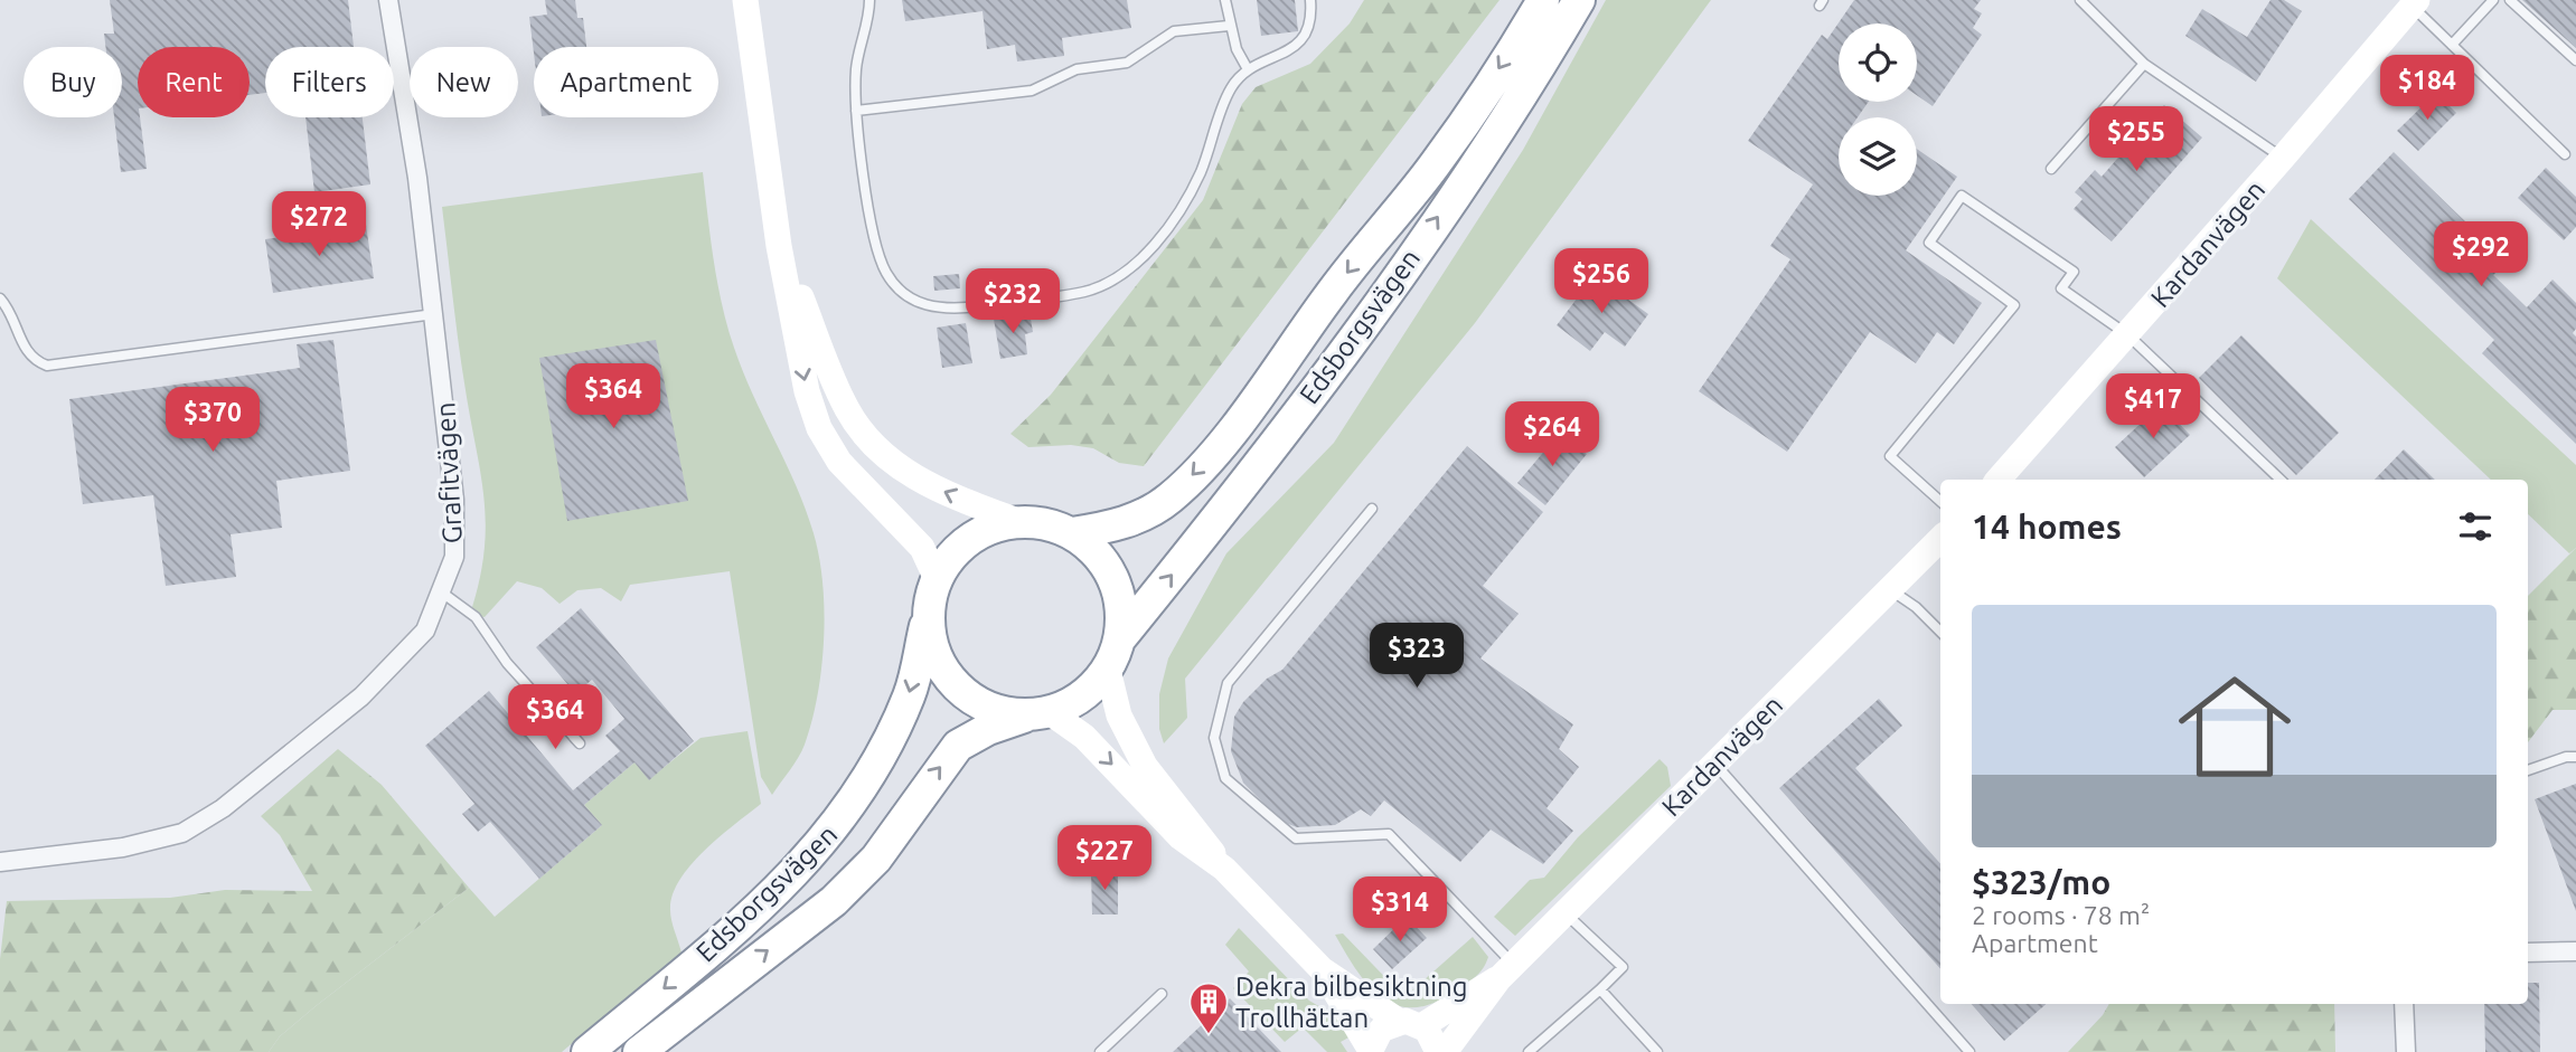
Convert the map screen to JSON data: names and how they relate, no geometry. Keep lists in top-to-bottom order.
{
  "streets": {
    "highway": ["Edsborgsvägen"],
    "street": ["Kardanvägen", "Grafitvägen"]
  },
  "places": {
    "building": ["Dekra bilbesiktning Trollhättan"]
  },
  "page": {
    "chip": [
      "Buy",
      "Rent",
      "Filters",
      "New",
      "Apartment"
    ],
    "price": [
      "$184",
      "$255",
      "$272",
      "$292",
      "$256",
      "$232",
      "$364",
      "$417",
      "$370",
      "$264",
      "$323",
      "$364",
      "$227",
      "$314"
    ],
    "heading": "14 homes",
    "list": [
      {
        "name": "$323/mo",
        "note": "2 rooms · 78 m² · Apartment"
      }
    ]
  }
}
